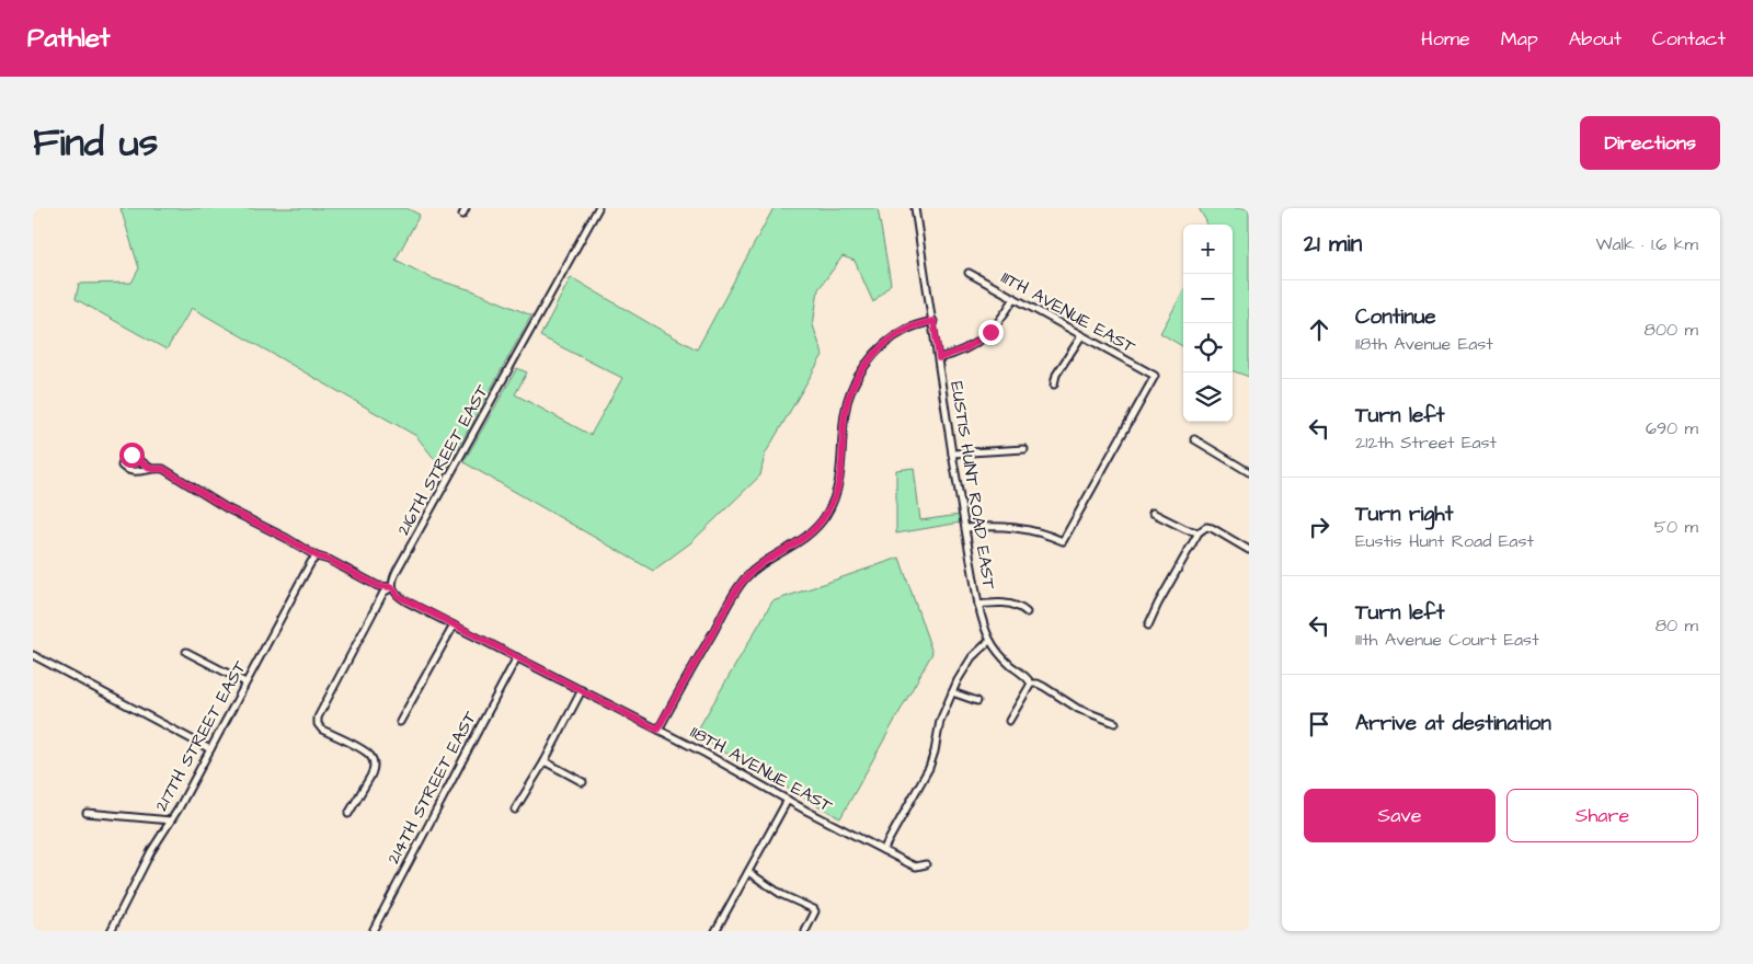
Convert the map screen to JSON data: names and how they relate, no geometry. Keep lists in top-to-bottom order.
{
  "streets": {
    "street": [
      "111TH AVENUE EAST",
      "216TH STREET EAST",
      "EUSTIS HUNT ROAD EAST",
      "217TH STREET EAST",
      "118TH AVENUE EAST",
      "214TH STREET EAST"
    ]
  },
  "crossings": [
    ["111TH AVENUE EAST", "EUSTIS HUNT ROAD EAST"],
    ["216TH STREET EAST", "118TH AVENUE EAST"],
    ["217TH STREET EAST", "118TH AVENUE EAST"],
    ["118TH AVENUE EAST", "214TH STREET EAST"]
  ],
  "page": {
    "header": "Pathlet",
    "nav": [
      "Home",
      "Map",
      "About",
      "Contact"
    ],
    "title": "Find us",
    "buttons": [
      "Directions",
      ["Save", "Share"]
    ],
    "heading": ["21 min", "Walk · 1.6 km"],
    "map_buttons": ["+", "−"],
    "list": [
      ["Continue", "118th Avenue East", "800 m"],
      ["Turn left", "212th Street East", "690 m"],
      ["Turn right", "Eustis Hunt Road East", "50 m"],
      ["Turn left", "111th Avenue Court East", "80 m"],
      "Arrive at destination"
    ]
  }
}
